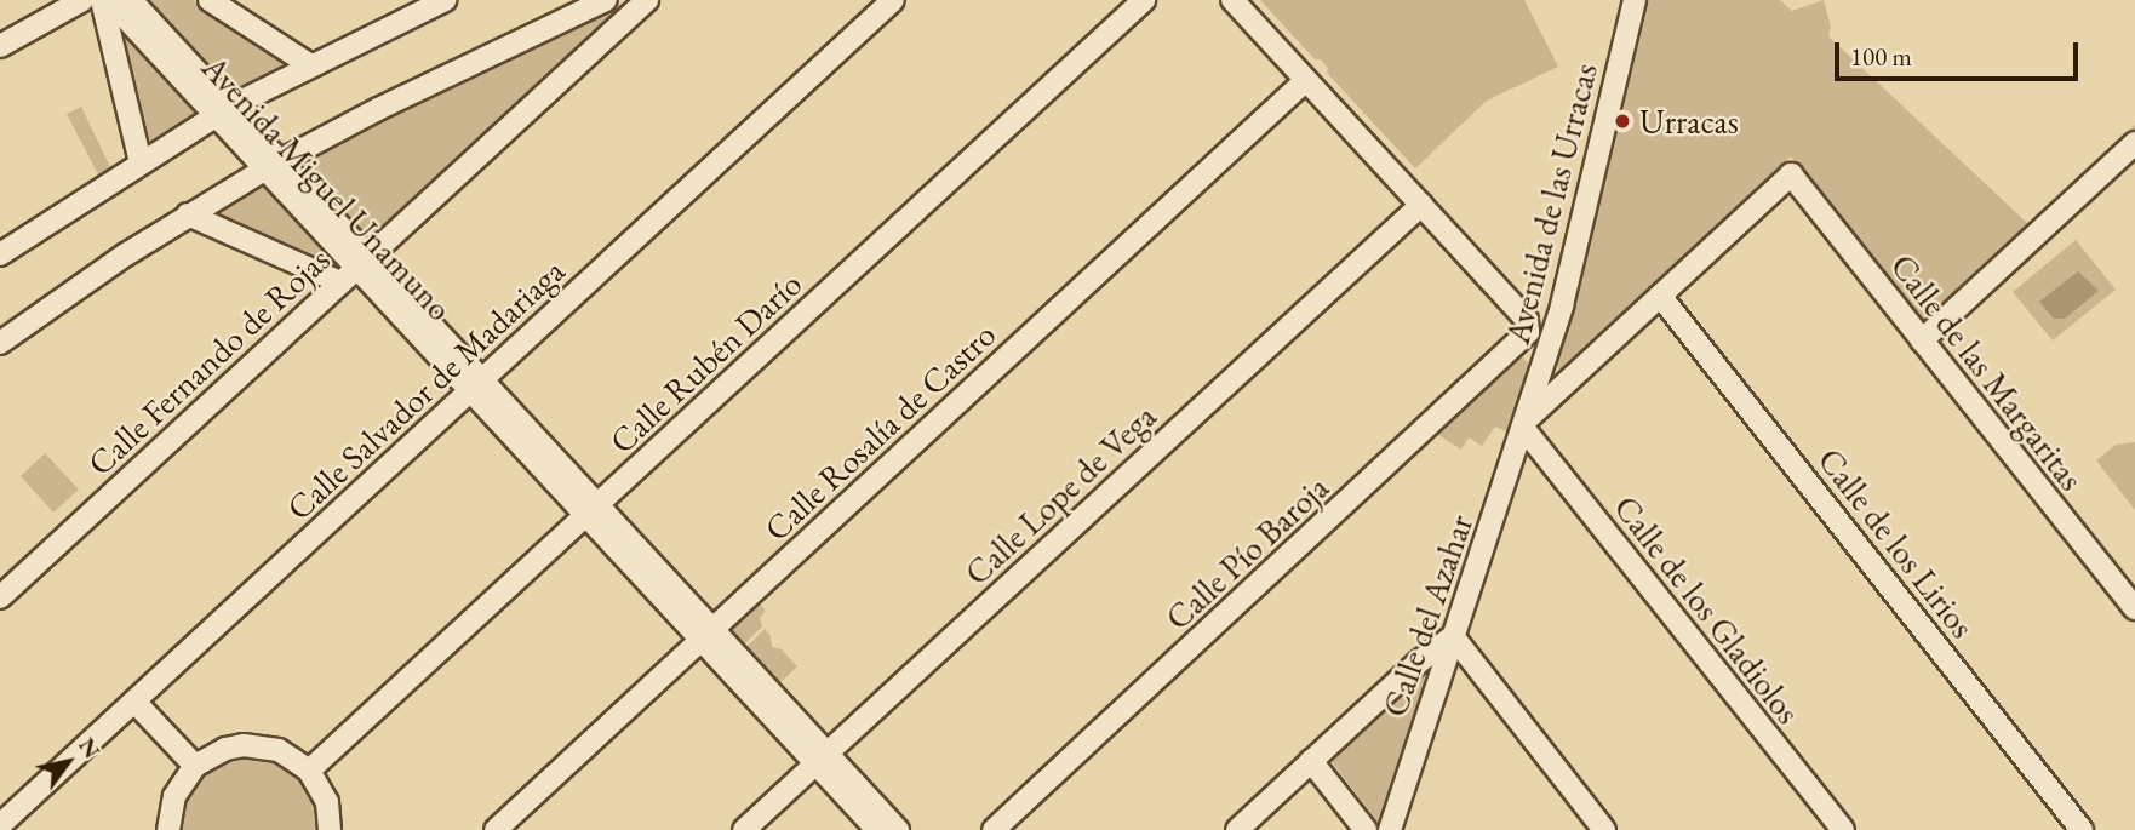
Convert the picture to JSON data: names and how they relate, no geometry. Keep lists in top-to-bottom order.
{
  "streets": {
    "street": [
      "Avenida Miguel Unamuno",
      "Avenida de las Urracas",
      "Calle Fernando de Rojas",
      "Calle Rubén Darío",
      "Calle de las Margaritas",
      "Calle Salvador de Madariaga",
      "Calle Rosalía de Castro",
      "Calle Lope de Vega",
      "Calle de los Lirios",
      "Calle Pío Baroja",
      "Calle de los Gladiolos",
      "Calle del Azahar"
    ]
  },
  "crossings": [
    ["Avenida Miguel Unamuno", "Calle Fernando de Rojas"],
    ["Avenida Miguel Unamuno", "Calle Rubén Darío"],
    ["Avenida Miguel Unamuno", "Calle Salvador de Madariaga"],
    ["Avenida Miguel Unamuno", "Calle Rosalía de Castro"],
    ["Avenida Miguel Unamuno", "Calle Lope de Vega"],
    ["Avenida de las Urracas", "Calle de los Gladiolos"],
    ["Avenida de las Urracas", "Calle del Azahar"],
    ["Calle de las Margaritas", "Calle de los Lirios"],
    ["Calle de los Gladiolos", "Calle del Azahar"]
  ],
  "places": ["Urracas"],
  "scale_bar": "100 m",
  "north": "top right"
}
